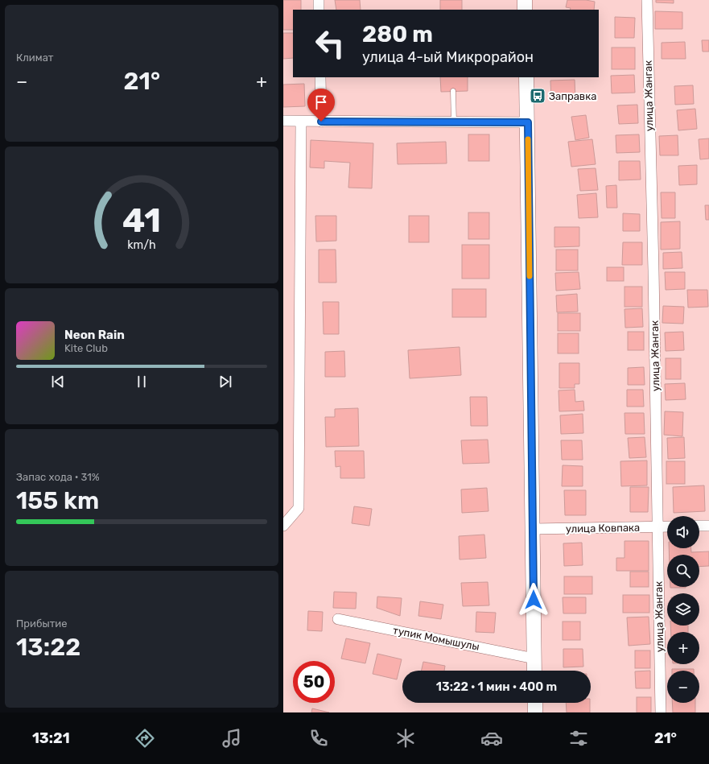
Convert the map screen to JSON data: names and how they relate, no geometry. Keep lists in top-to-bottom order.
{
  "streets": {
    "street": ["улица Жангак", "улица Ковпака", "тупик Момышулы"]
  },
  "crossings": [
    ["улица Жангак", "улица Ковпака"]
  ],
  "places": {
    "bus stop": ["Заправка"]
  },
  "page": {
    "tile": [
      "Климат",
      ["Запас хода · 31%", "155 km"],
      ["Прибытие", "13:22"]
    ],
    "turn": ["280 m", "улица 4-ый Микрорайон"],
    "heat": ["−", "21°", "+"],
    "song": ["Neon Rain", "Kite Club"],
    "map_buttons": ["+", "−"],
    "limit": "50",
    "trip": "13:22 · 1 мин · 400 m",
    "tabs": ["13:21", "21°"],
    "gauge": ["41", "km/h"]
  }
}
